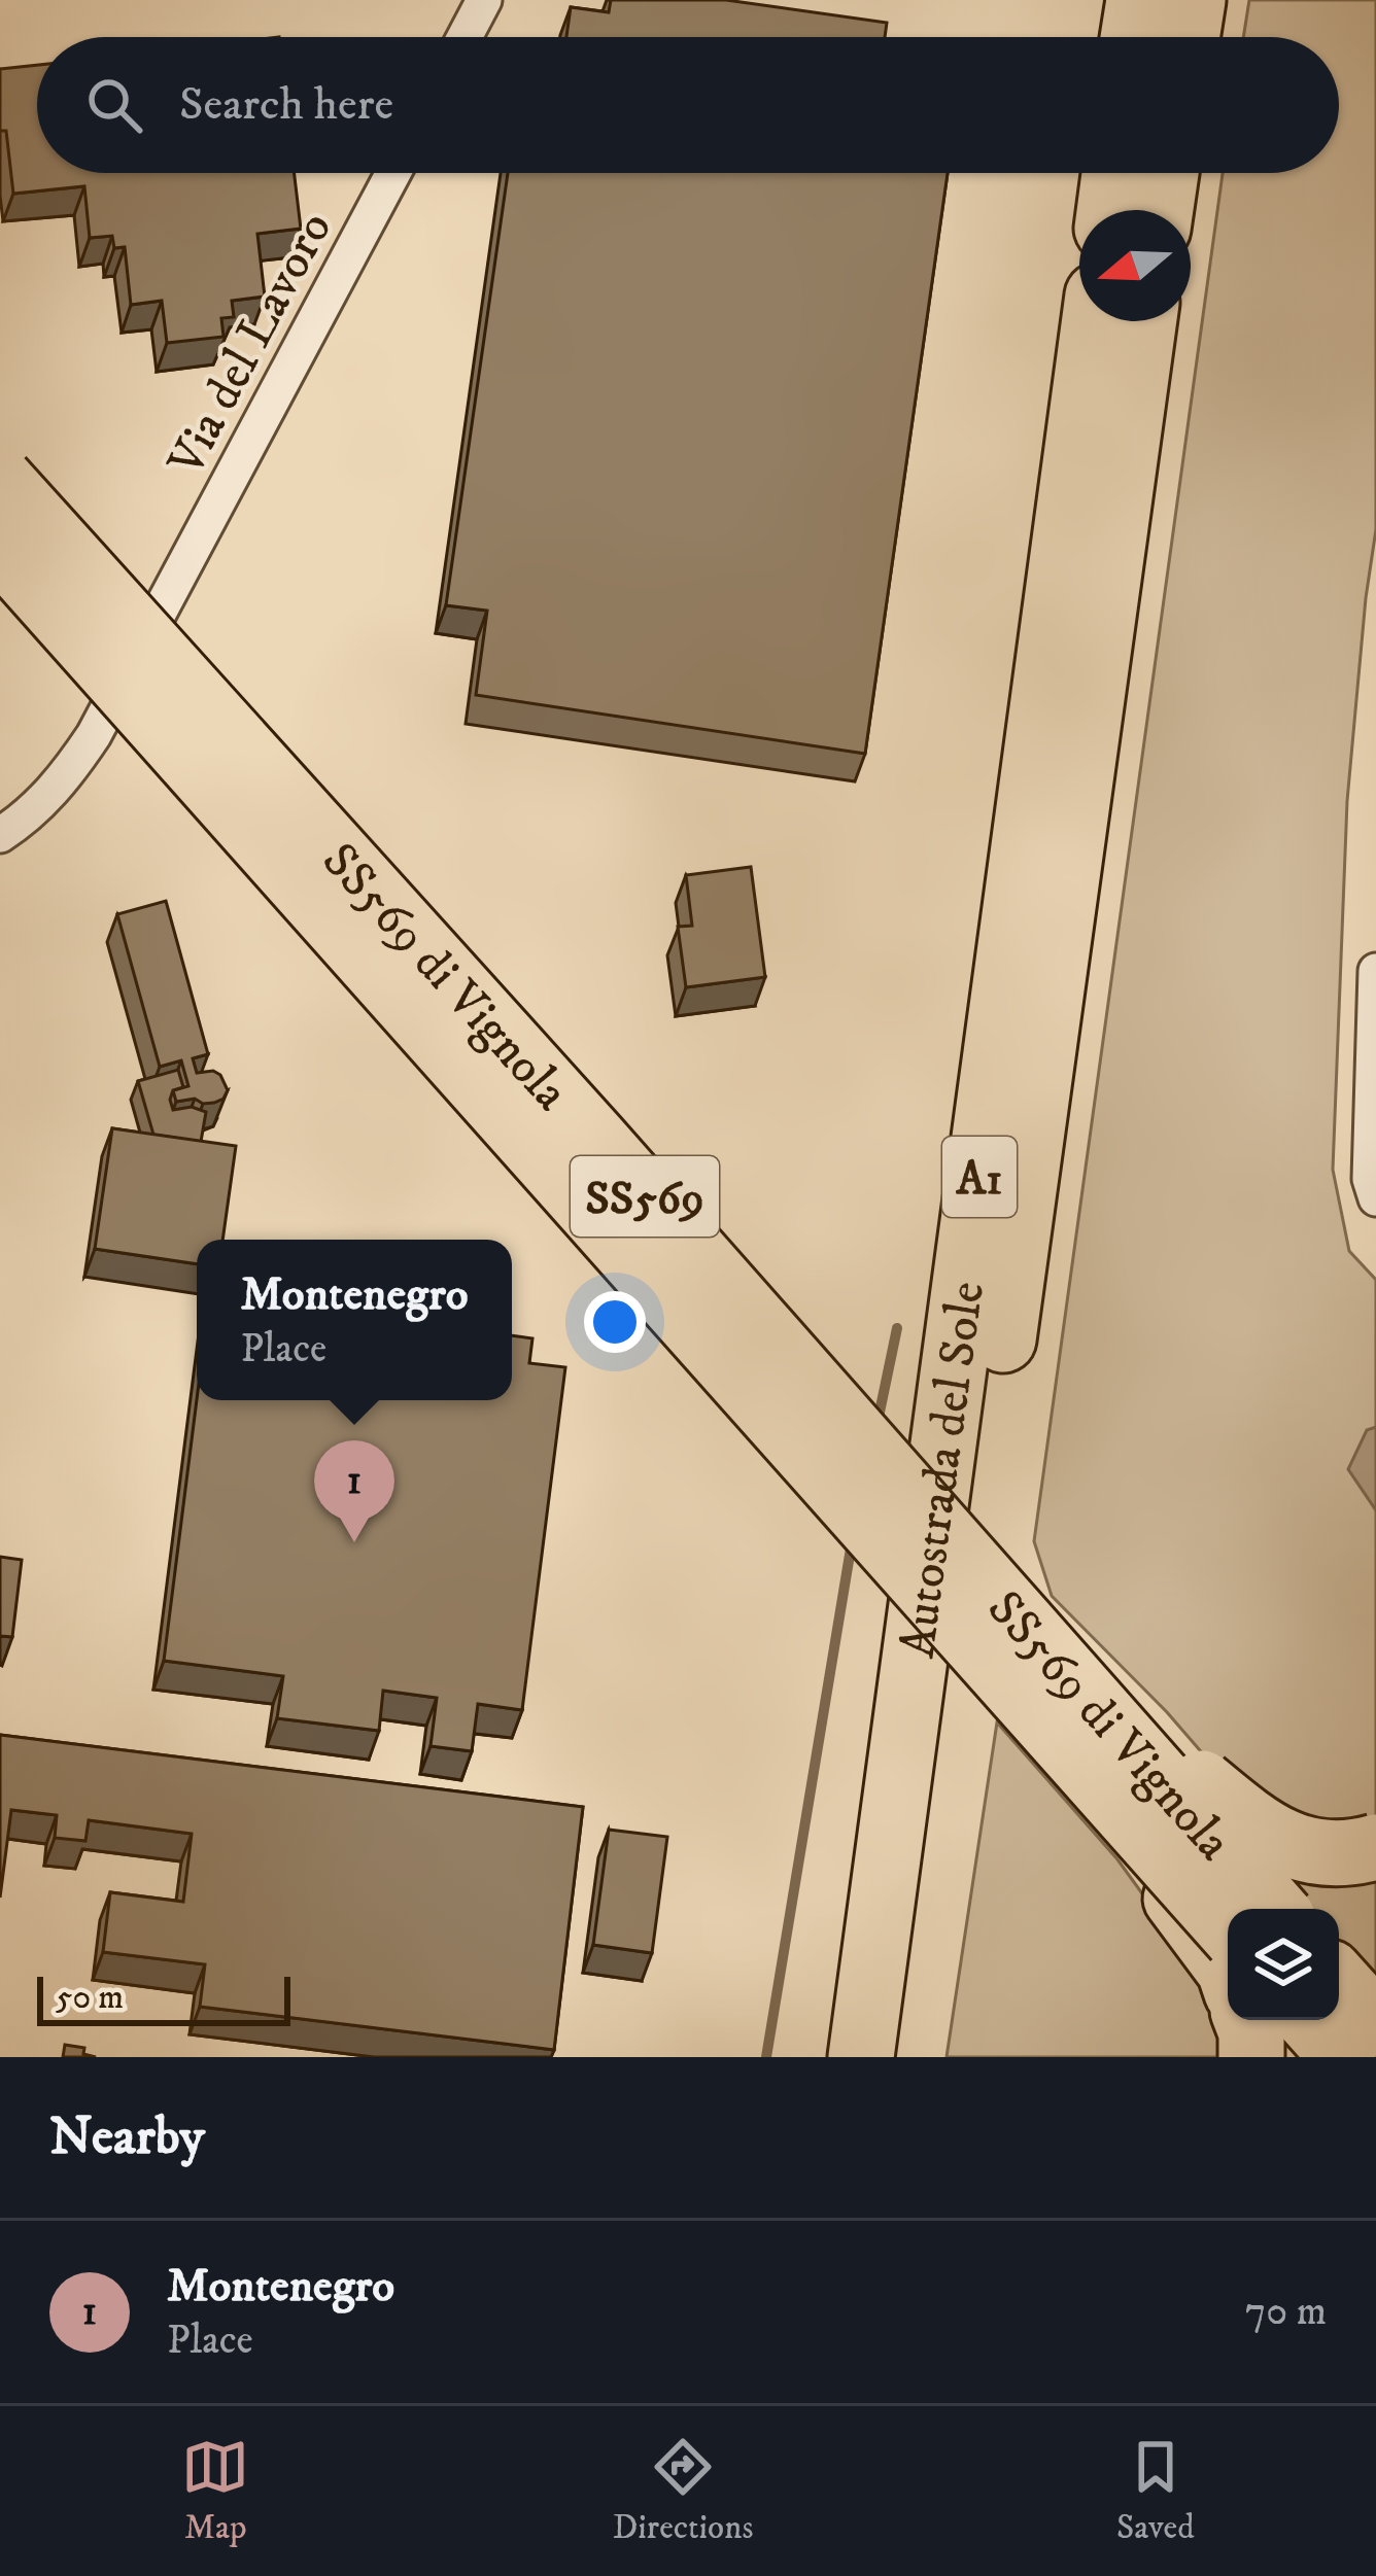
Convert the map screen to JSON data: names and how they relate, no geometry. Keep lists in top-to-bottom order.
{
  "streets": {
    "highway": [
      "SS569 di Vignola",
      "A1",
      "SS569",
      "Autostrada del Sole"
    ],
    "street": ["Via del Lavoro"]
  },
  "scale_bar": "50 m",
  "north": "left",
  "page": {
    "search": "Search here",
    "popup": ["Montenegro", "Place"],
    "pins": "1",
    "scale": "50 m",
    "heading": "Nearby",
    "list": [
      {
        "mark": "1",
        "name": "Montenegro",
        "note": "Place",
        "value": "70 m"
      }
    ],
    "nav": ["Map", "Directions", "Saved"]
  }
}
